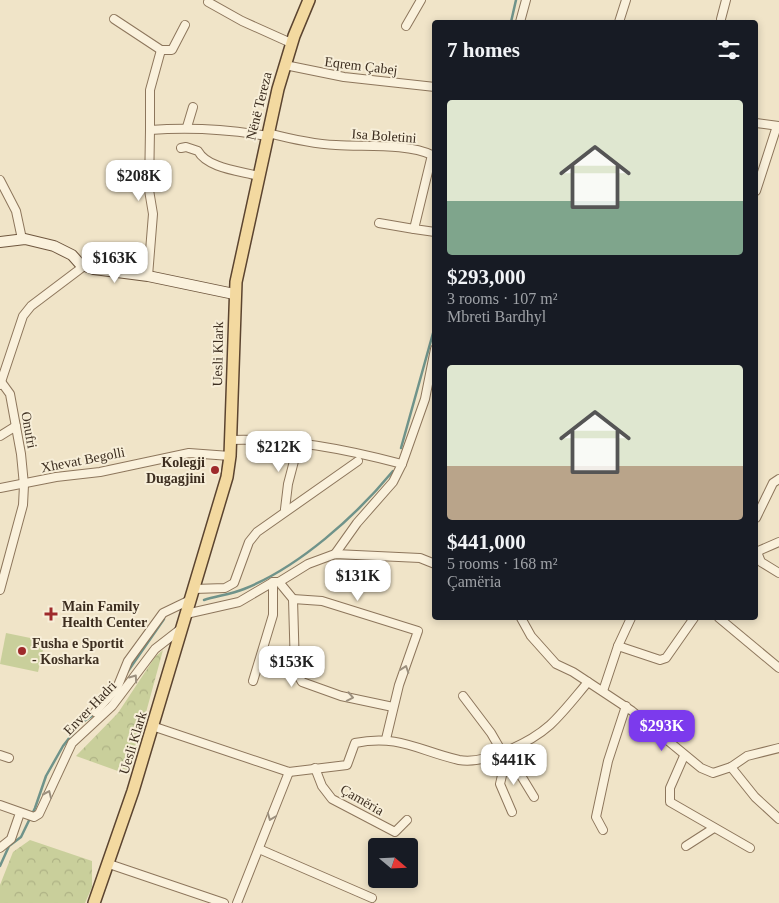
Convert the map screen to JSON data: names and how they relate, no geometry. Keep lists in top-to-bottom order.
{
  "streets": {
    "main road": ["Nënë Tereza", "Uesli Klark"],
    "street": [
      "Eqrem Çabej",
      "Isa Boletini",
      "Onufri",
      "Xhevat Begolli",
      "Enver Hadri",
      "Çamëria"
    ]
  },
  "crossings": [
    ["Eqrem Çabej", "Nënë Tereza"],
    ["Nënë Tereza", "Isa Boletini"],
    ["Nënë Tereza", "Uesli Klark"],
    ["Uesli Klark", "Xhevat Begolli"],
    ["Uesli Klark", "Enver Hadri"],
    ["Onufri", "Xhevat Begolli"]
  ],
  "places": {
    "other": ["Kolegji Dugagjini", "Fusha e Sportit - Kosharka"],
    "health": ["Main Family Health Center"]
  },
  "north": "right",
  "page": {
    "heading": "7 homes",
    "list": [
      {
        "name": "$293,000",
        "note": "3 rooms · 107 m² · Mbreti Bardhyl"
      },
      {
        "name": "$441,000",
        "note": "5 rooms · 168 m² · Çamëria"
      }
    ],
    "price": [
      "$208K",
      "$163K",
      "$212K",
      "$131K",
      "$153K",
      "$293K",
      "$441K"
    ]
  }
}
